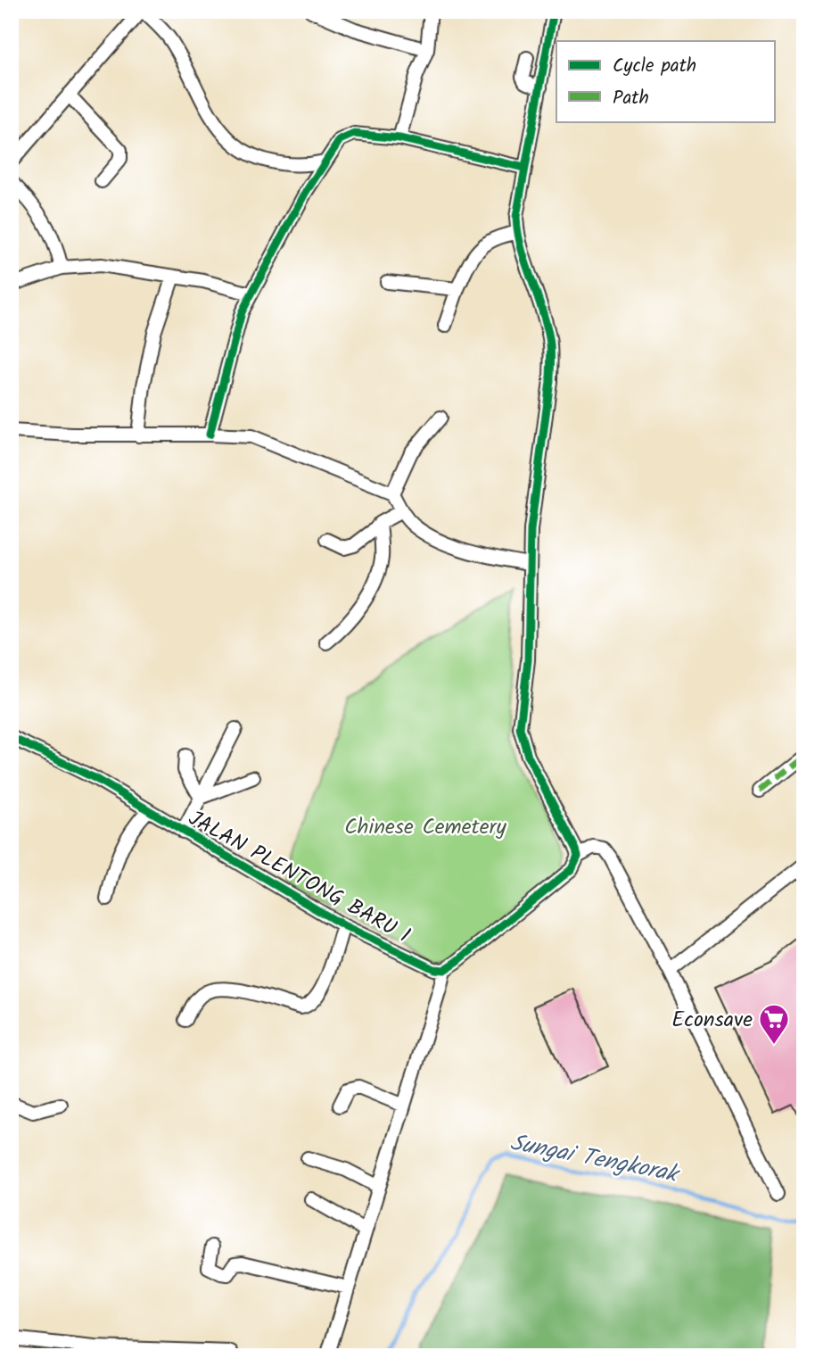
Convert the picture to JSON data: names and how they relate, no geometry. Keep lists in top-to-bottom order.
{
  "streets": {
    "street": ["JALAN PLENTONG BARU 1"]
  },
  "water": ["Sungai Tengkorak"],
  "parks": ["Chinese Cemetery"],
  "places": {
    "supermarket": ["Econsave"]
  },
  "legend": ["Cycle path", "Path"]
}
